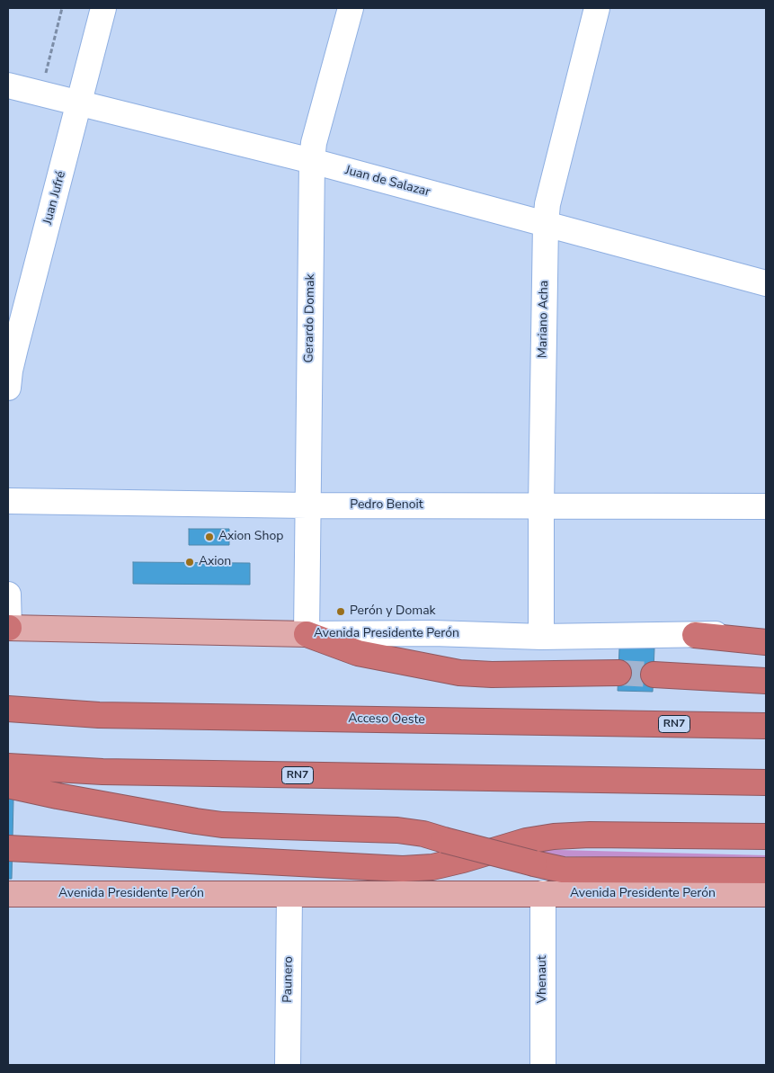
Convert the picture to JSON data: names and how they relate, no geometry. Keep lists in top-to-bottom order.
{
  "streets": {
    "highway": ["Acceso Oeste", "RN7"],
    "main road": ["Avenida Presidente Perón"],
    "street": [
      "Juan de Salazar",
      "Juan Jufré",
      "Gerardo Domak",
      "Mariano Acha",
      "Pedro Benoit",
      "Paunero",
      "Vhenaut"
    ]
  },
  "crossings": [
    ["Juan de Salazar", "Juan Jufré"],
    ["Juan de Salazar", "Gerardo Domak"],
    ["Juan de Salazar", "Mariano Acha"],
    ["Gerardo Domak", "Pedro Benoit"],
    ["Gerardo Domak", "Avenida Presidente Perón"],
    ["Mariano Acha", "Pedro Benoit"],
    ["Mariano Acha", "Avenida Presidente Perón"],
    ["Avenida Presidente Perón", "Paunero"],
    ["Avenida Presidente Perón", "Vhenaut"]
  ],
  "places": ["Axion Shop", "Axion", "Perón y Domak"]
}
